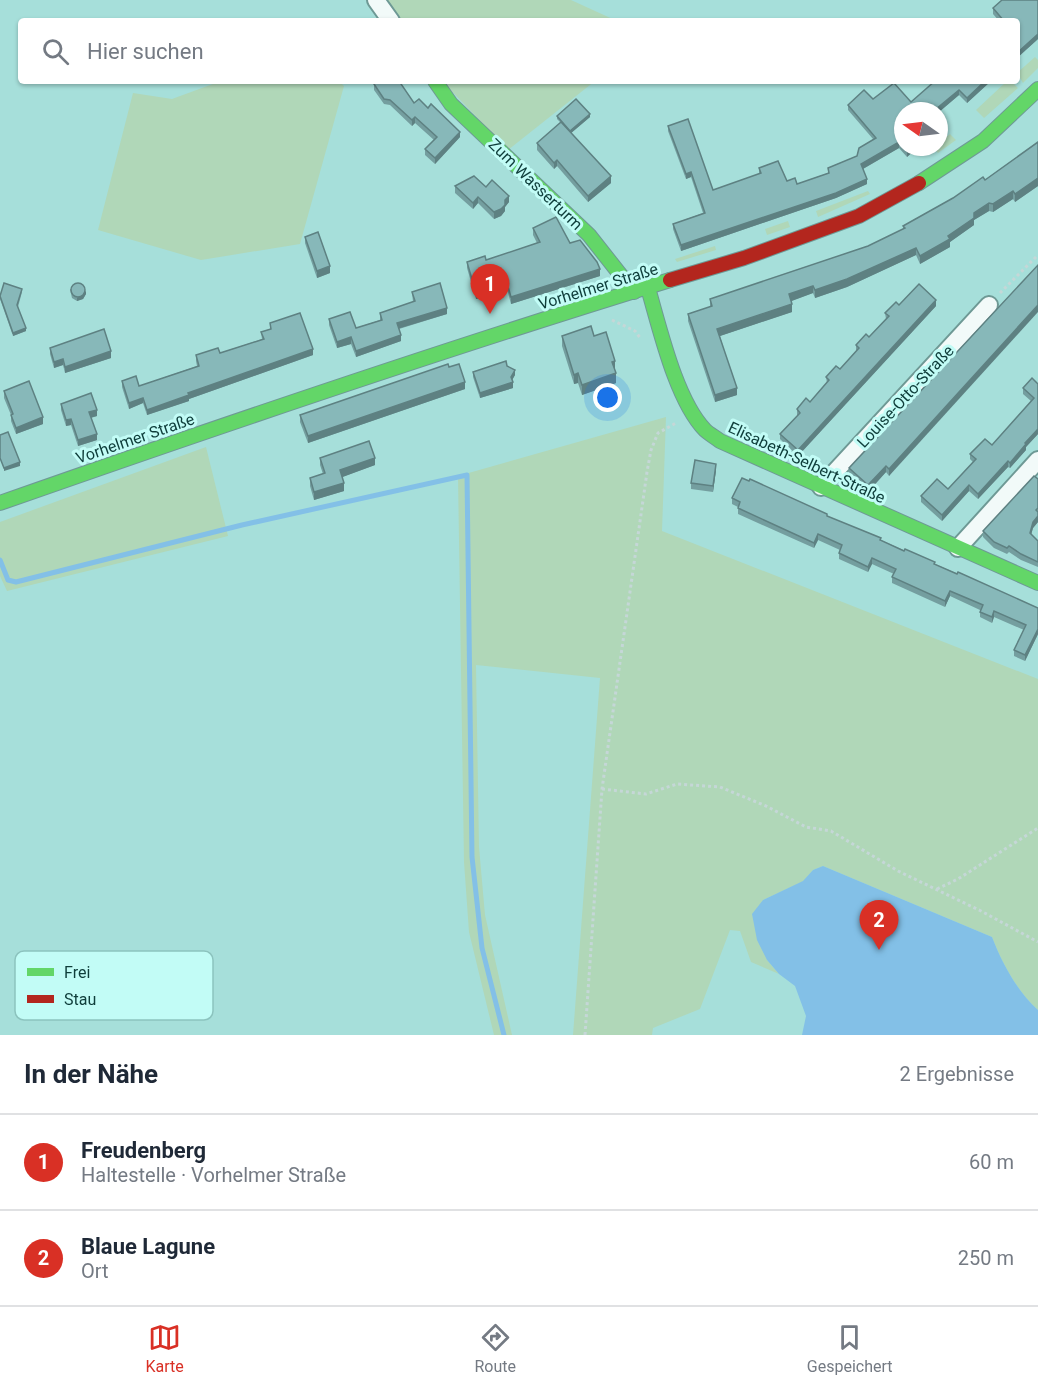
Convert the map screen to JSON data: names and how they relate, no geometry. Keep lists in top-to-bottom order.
{
  "streets": {
    "street": [
      "Zum Wasserturm",
      "Vorhelmer Straße",
      "Louise-Otto-Straße",
      "Elisabeth-Selbert-Straße"
    ]
  },
  "crossings": [
    ["Zum Wasserturm", "Vorhelmer Straße"],
    ["Vorhelmer Straße", "Elisabeth-Selbert-Straße"],
    ["Louise-Otto-Straße", "Elisabeth-Selbert-Straße"]
  ],
  "legend": ["Frei", "Stau"],
  "north": "left",
  "page": {
    "search": "Hier suchen",
    "pins": ["1", "2"],
    "heading": ["In der Nähe", "2 Ergebnisse"],
    "list": [
      {
        "mark": "1",
        "name": "Freudenberg",
        "note": "Haltestelle · Vorhelmer Straße",
        "value": "60 m"
      },
      {
        "mark": "2",
        "name": "Blaue Lagune",
        "note": "Ort",
        "value": "250 m"
      }
    ],
    "nav": ["Karte", "Route", "Gespeichert"]
  }
}
